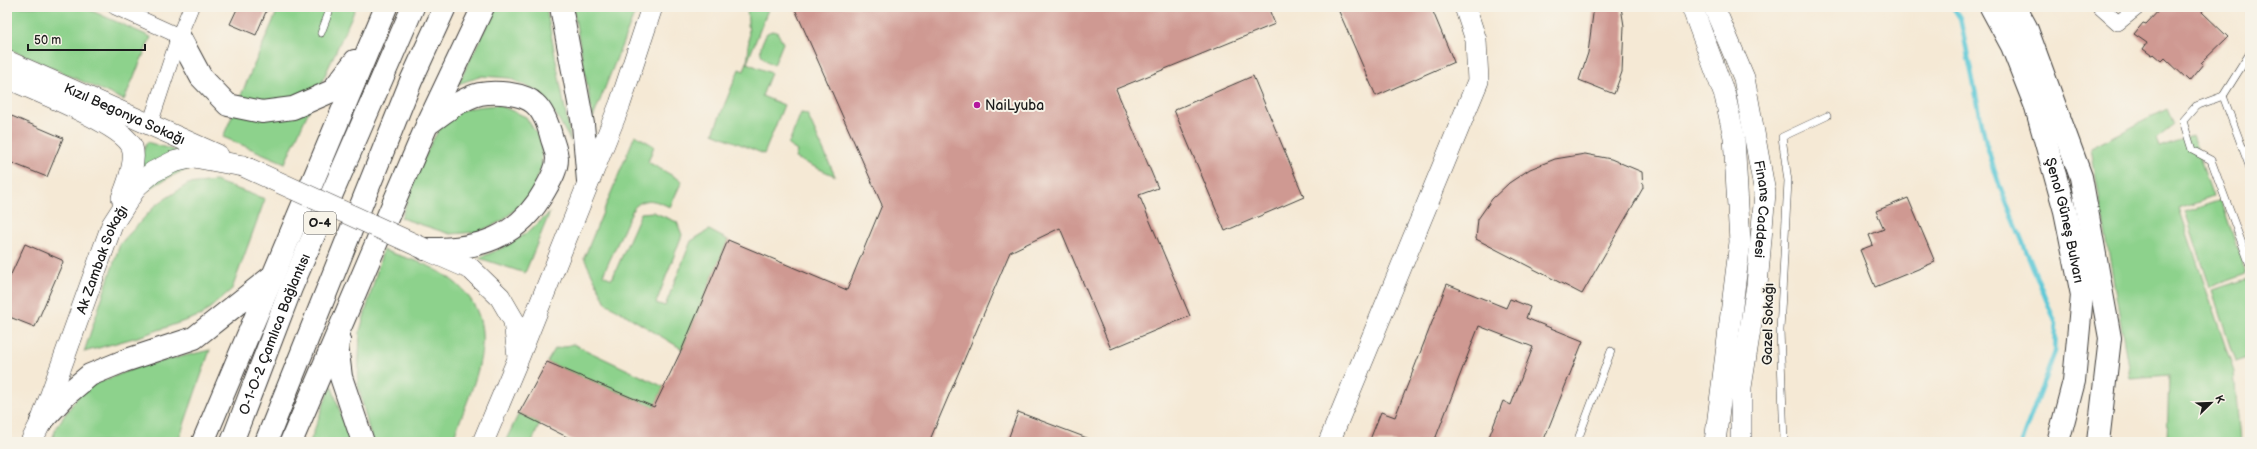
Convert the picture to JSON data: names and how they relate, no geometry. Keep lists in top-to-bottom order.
{
  "streets": {
    "main road": [
      "Kızıl Begonya Sokağı",
      "Finans Caddesi",
      "Şenol Güneş Bulvarı",
      "O-4",
      "Ak Zambak Sokağı",
      "O-1-O-2 Çamlıca Bağlantısı"
    ],
    "lane": ["Gazel Sokağı"]
  },
  "crossings": [
    ["Kızıl Begonya Sokağı", "Ak Zambak Sokağı"]
  ],
  "places": ["NaiLyuba"],
  "scale_bar": "50 m",
  "north": "top right"
}
